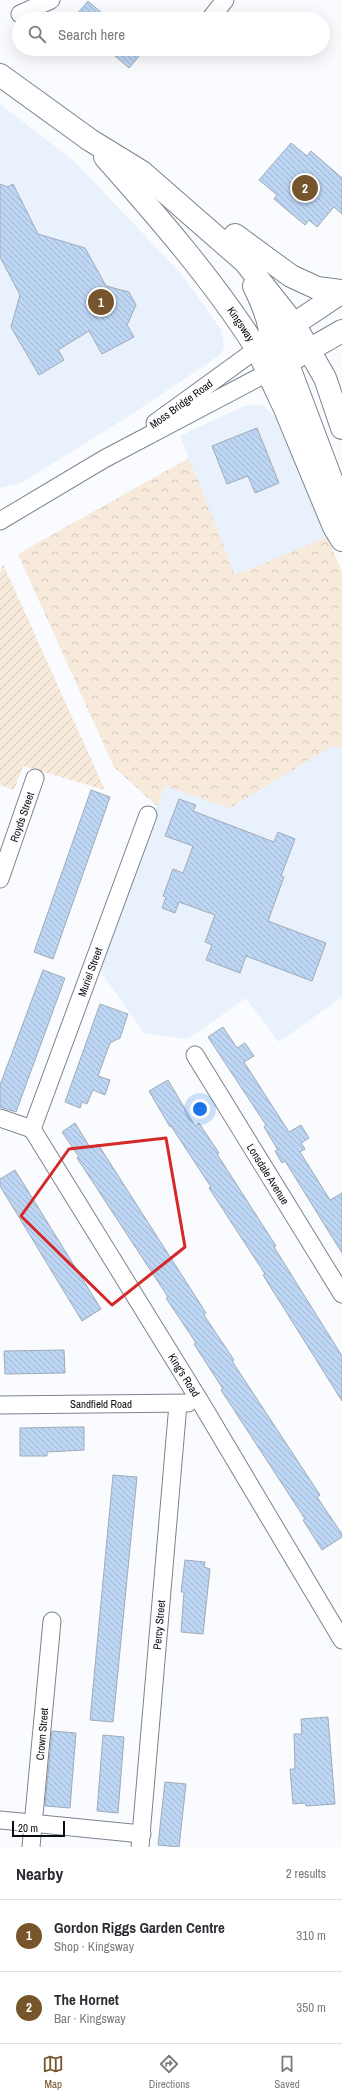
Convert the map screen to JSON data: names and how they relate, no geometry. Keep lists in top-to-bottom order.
{
  "streets": {
    "main road": ["Kingsway"],
    "street": [
      "Moss Bridge Road",
      "Royds Street",
      "Muriel Street",
      "Lonsdale Avenue",
      "King's Road",
      "Sandfield Road",
      "Percy Street",
      "Crown Street"
    ]
  },
  "crossings": [
    ["Kingsway", "Moss Bridge Road"],
    ["Muriel Street", "King's Road"],
    ["King's Road", "Sandfield Road"],
    ["Sandfield Road", "Percy Street"]
  ],
  "scale_bar": "20 m",
  "page": {
    "search": "Search here",
    "pins": ["2", "1"],
    "scale": "20 m",
    "heading": ["Nearby", "2 results"],
    "list": [
      {
        "mark": "1",
        "name": "Gordon Riggs Garden Centre",
        "note": "Shop · Kingsway",
        "value": "310 m"
      },
      {
        "mark": "2",
        "name": "The Hornet",
        "note": "Bar · Kingsway",
        "value": "350 m"
      }
    ],
    "nav": ["Map", "Directions", "Saved"]
  }
}
